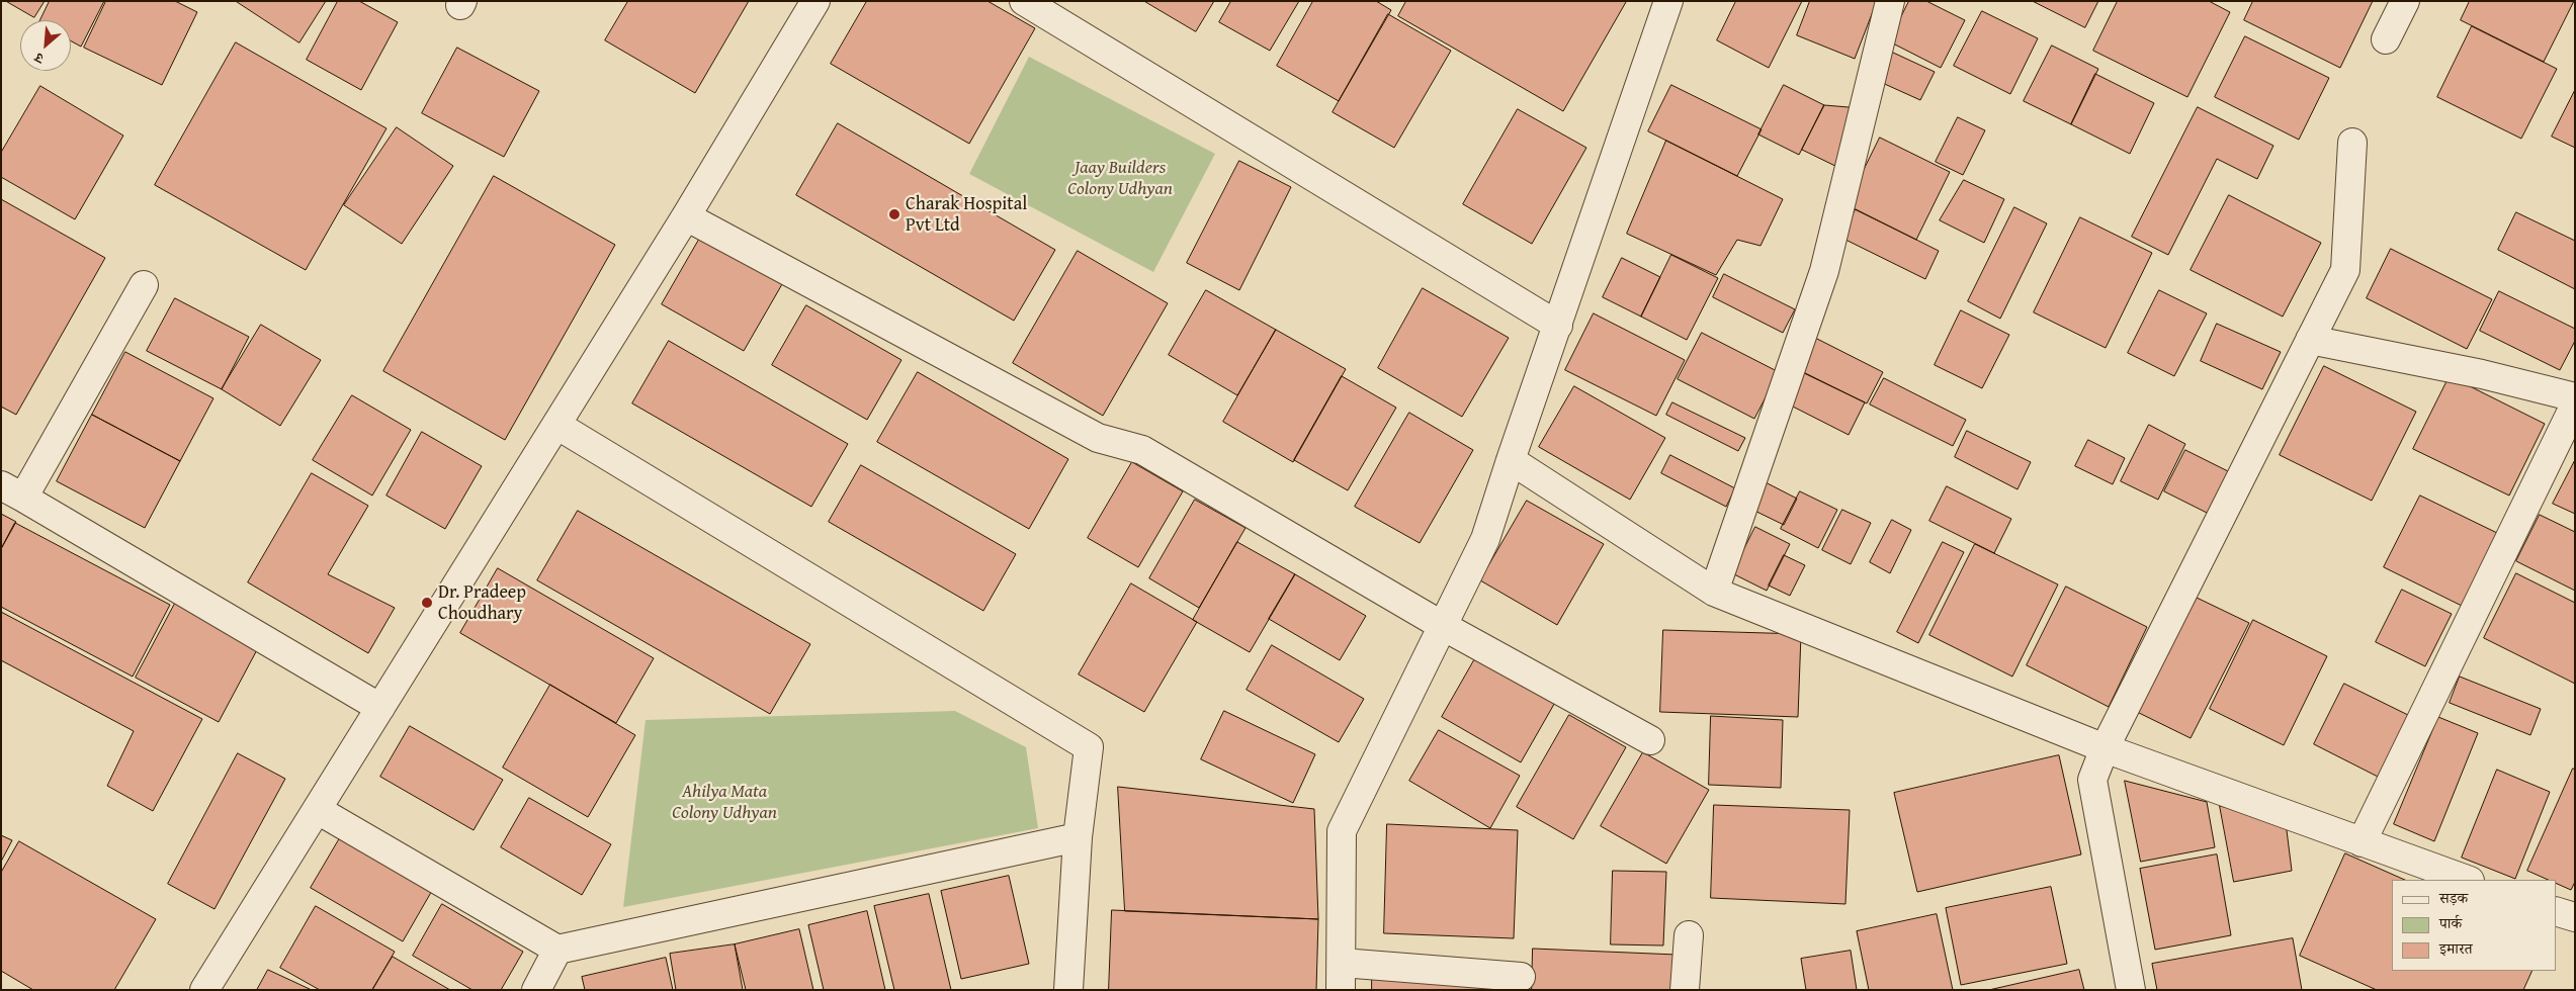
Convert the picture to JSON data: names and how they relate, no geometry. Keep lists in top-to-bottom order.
{
  "parks": ["Jaay Builders Colony Udhyan", "Ahilya Mata Colony Udhyan"],
  "places": ["Charak Hospital Pvt Ltd", "Dr. Pradeep Choudhary"],
  "legend": ["सड़क", "पार्क", "इमारत"],
  "north": "bottom left"
}
